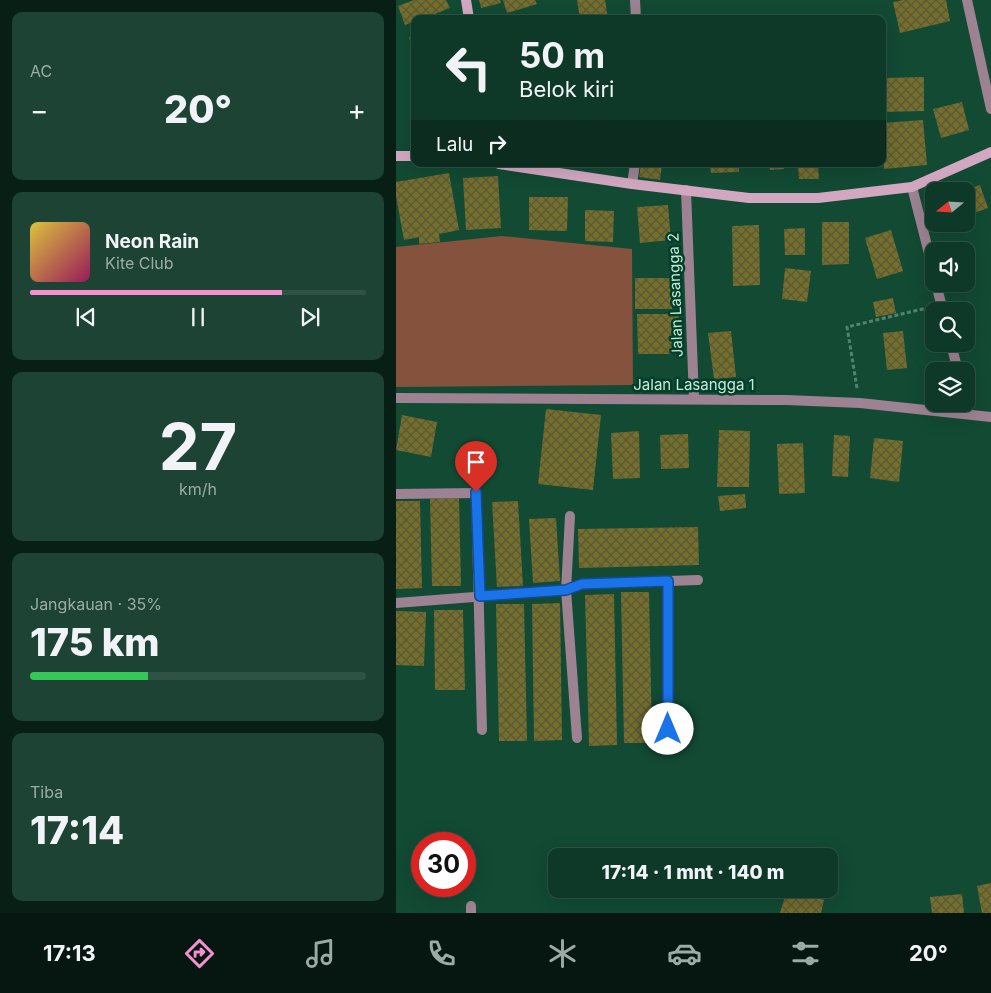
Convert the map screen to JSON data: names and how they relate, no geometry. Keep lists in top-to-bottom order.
{
  "streets": {
    "street": ["Jalan Lasangga 2", "Jalan Lasangga 1"]
  },
  "crossings": [
    ["Jalan Lasangga 2", "Jalan Lasangga 1"]
  ],
  "north": "left",
  "page": {
    "tile": [
      "AC",
      ["27", "km/h"],
      ["Jangkauan · 35%", "175 km"],
      ["Tiba", "17:14"]
    ],
    "turn": ["50 m", "Belok kiri"],
    "heat": ["−", "20°", "+"],
    "then": "Lalu",
    "song": ["Neon Rain", "Kite Club"],
    "limit": "30",
    "trip": "17:14 · 1 mnt · 140 m",
    "tabs": ["17:13", "20°"]
  }
}
